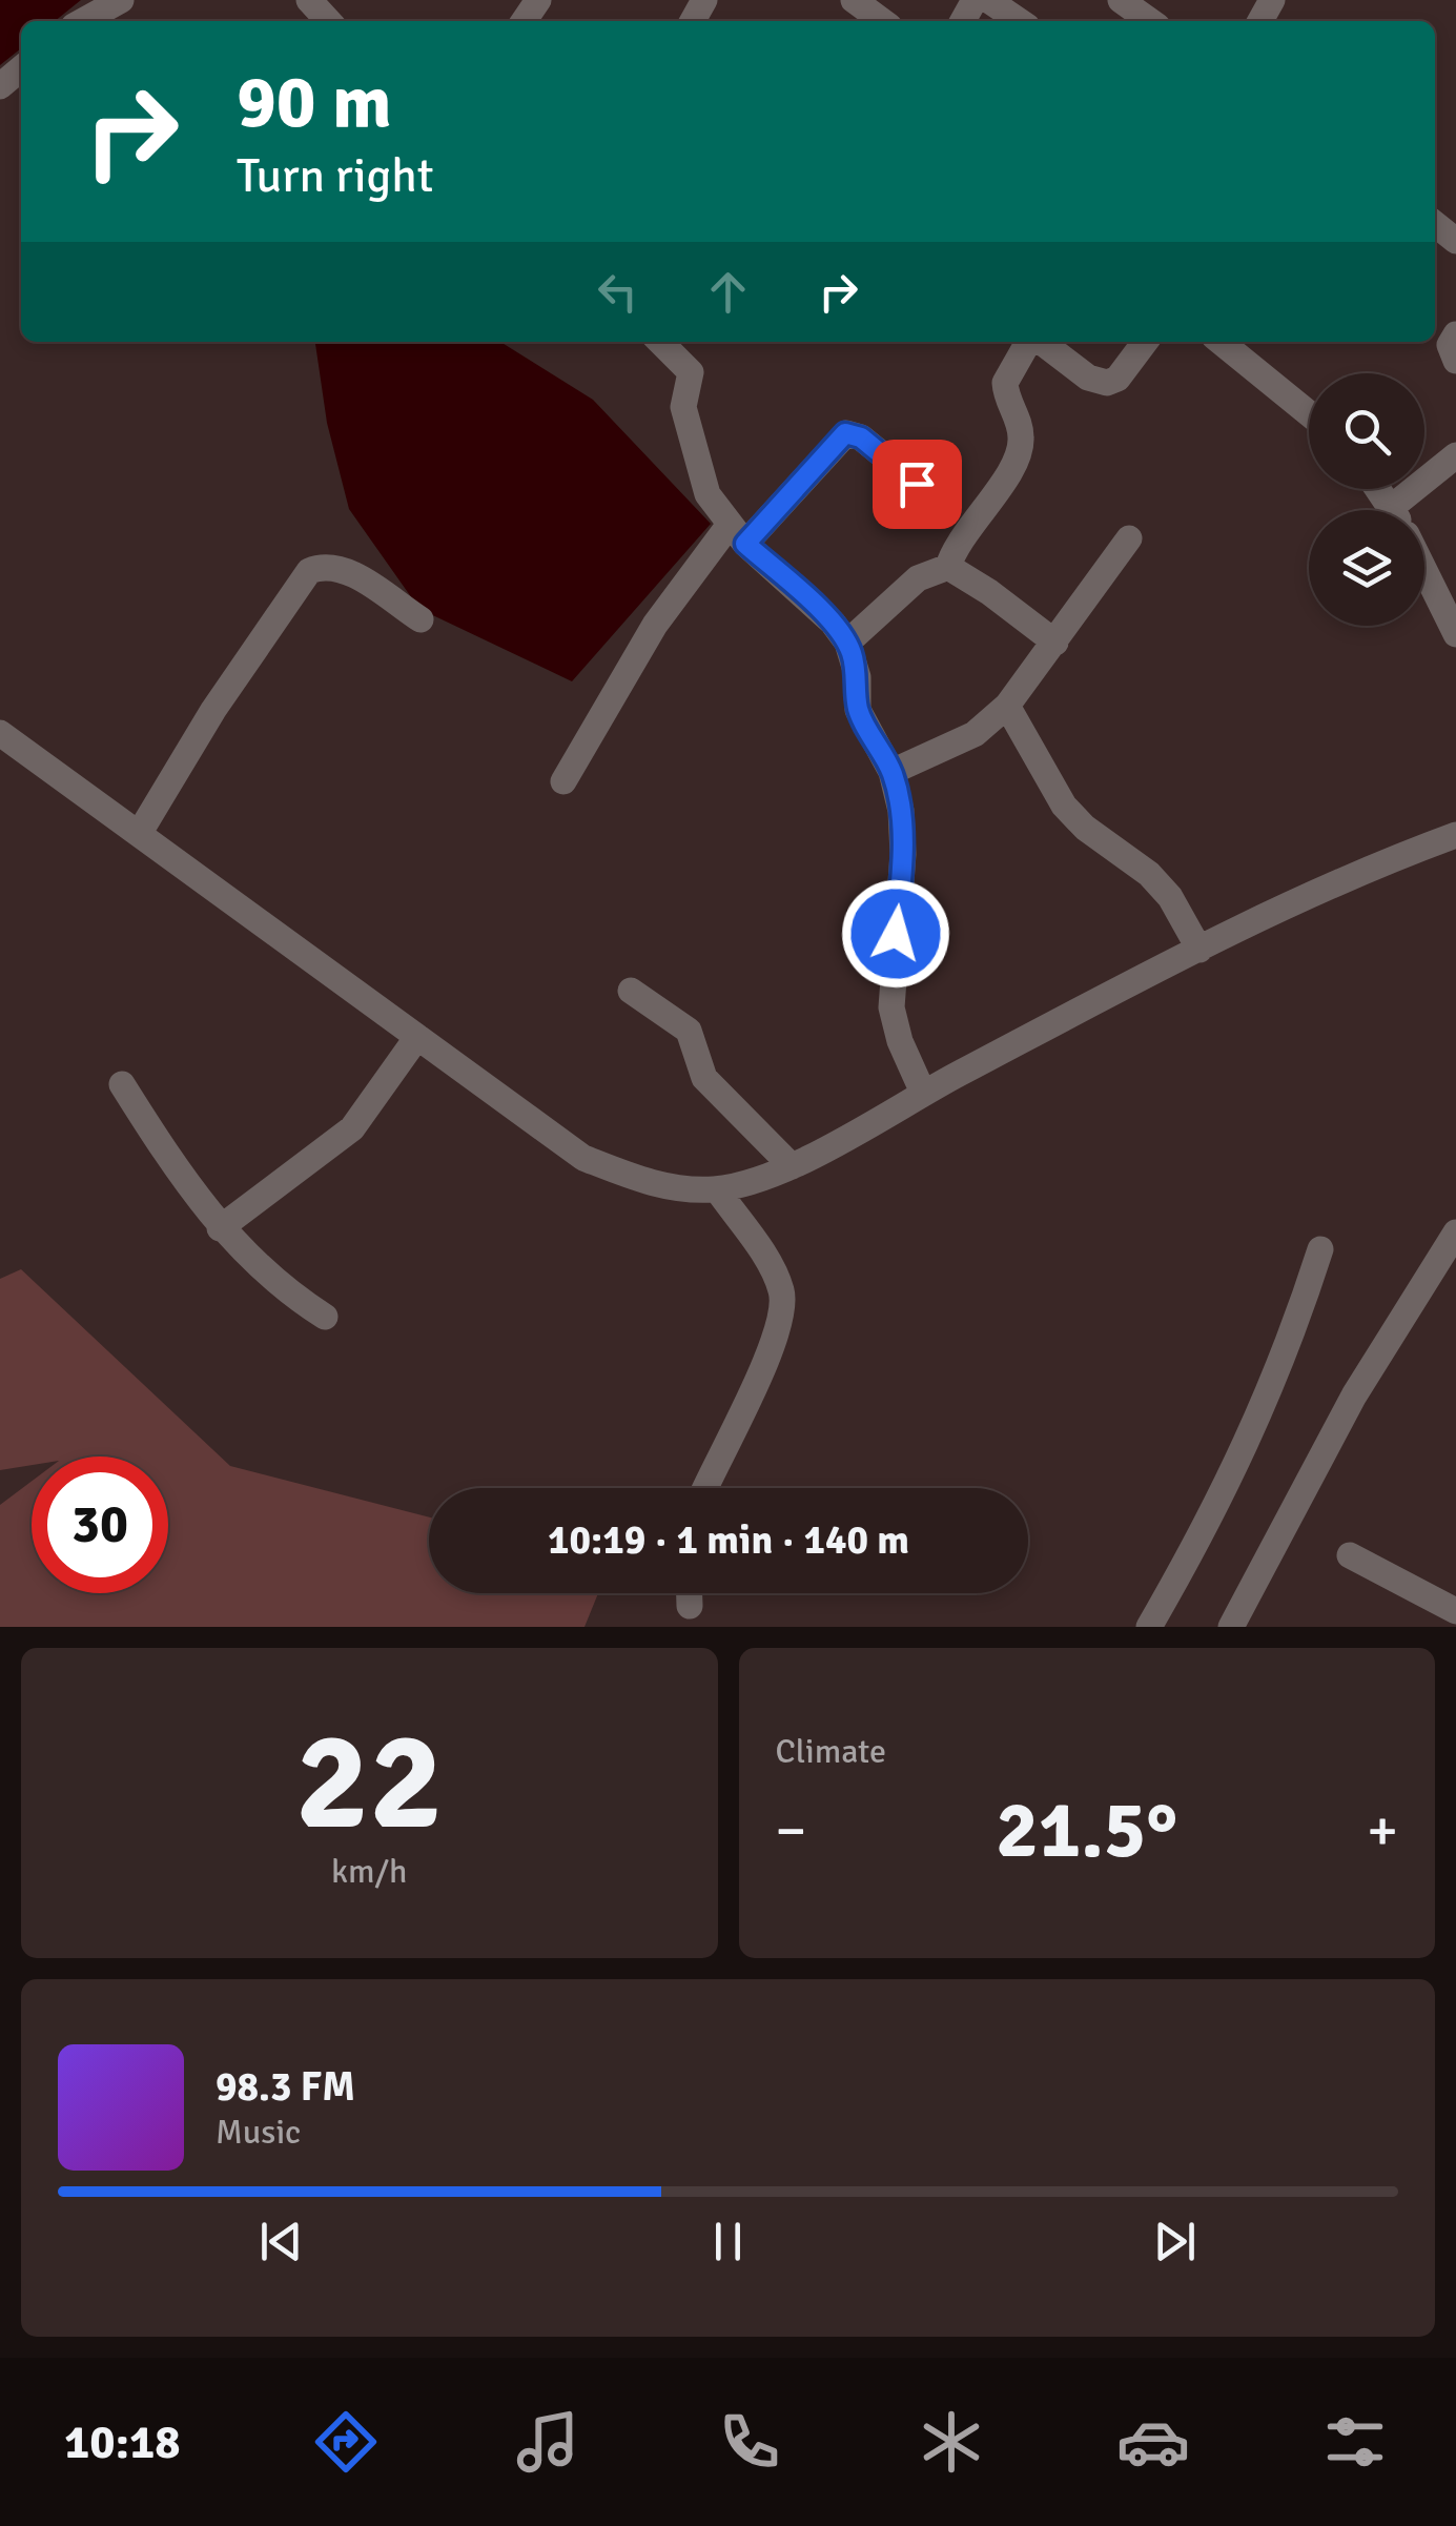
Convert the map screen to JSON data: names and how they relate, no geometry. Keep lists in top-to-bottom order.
{
  "page": {
    "turn": ["90 m", "Turn right"],
    "limit": "30",
    "trip": "10:19 · 1 min · 140 m",
    "tile": [
      ["22", "km/h"],
      "Climate"
    ],
    "heat": ["−", "21.5°", "+"],
    "song": ["98.3 FM", "Music"],
    "tabs": "10:18"
  }
}
